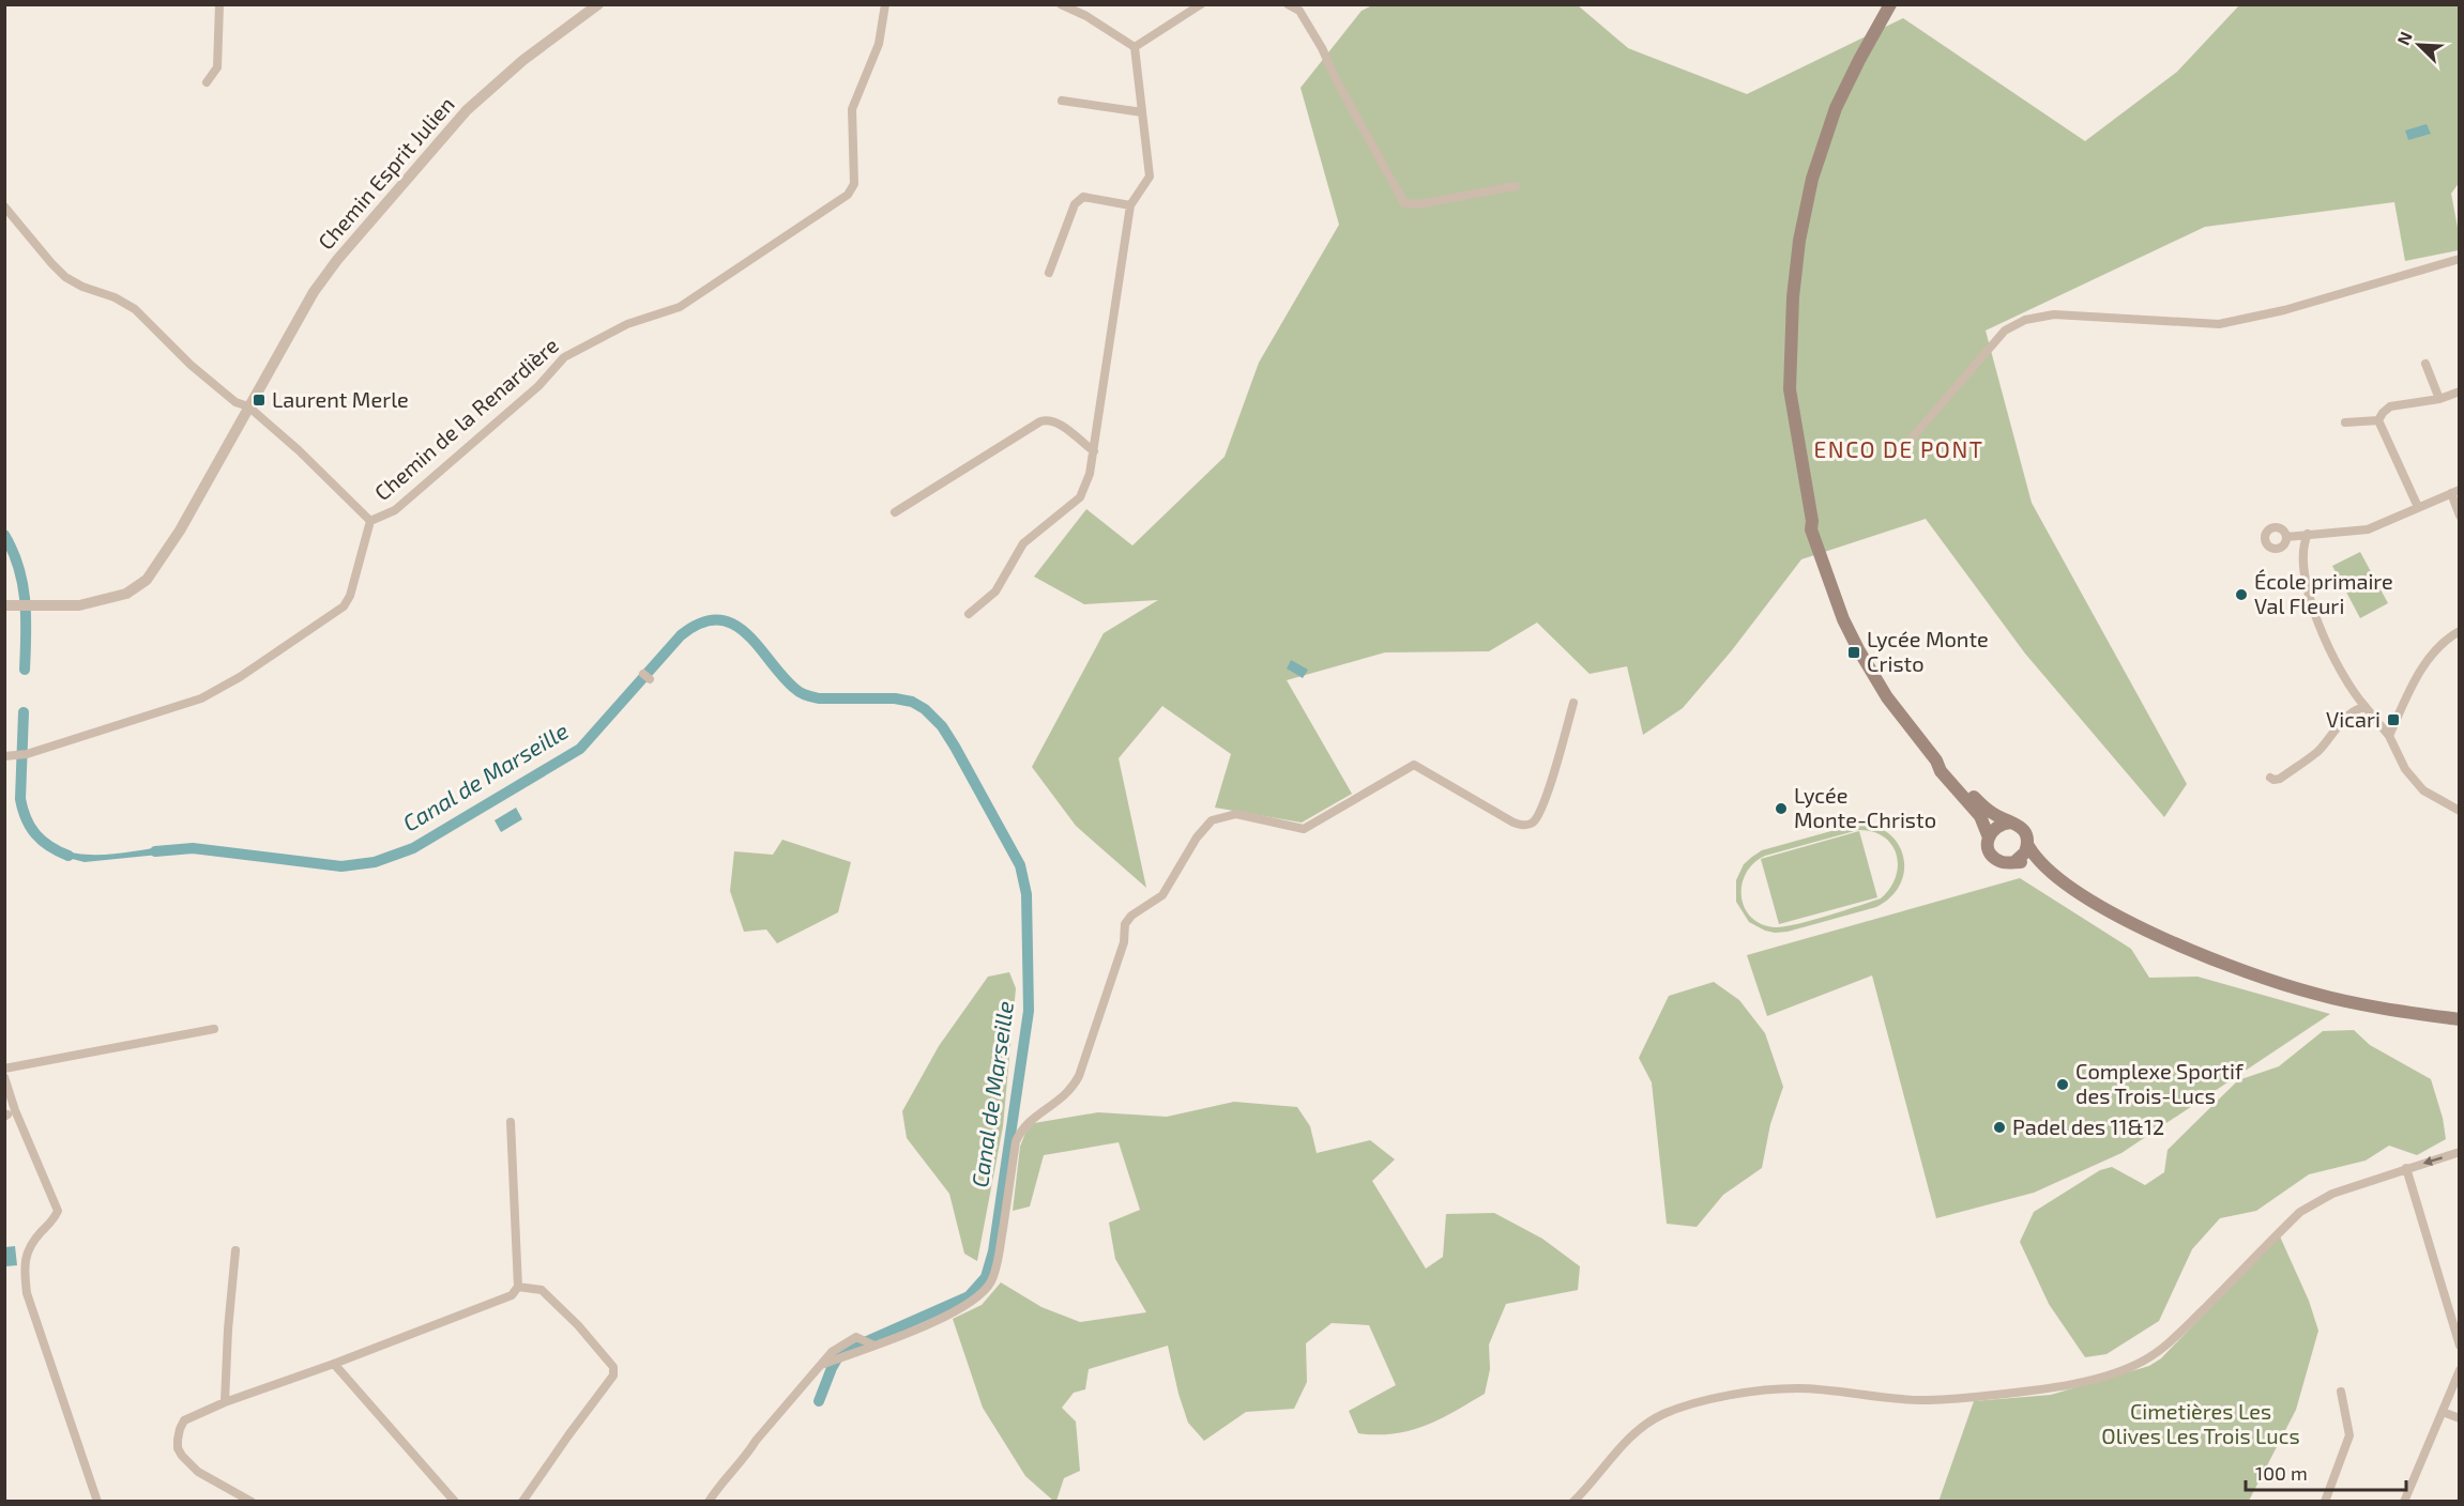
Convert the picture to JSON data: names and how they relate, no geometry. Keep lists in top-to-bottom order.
{
  "streets": {
    "street": ["Chemin Esprit Julien", "Chemin de la Renardière"]
  },
  "districts": ["ENCO DE PONT"],
  "water": ["Canal de Marseille"],
  "parks": ["Cimetières Les Olives Les Trois Lucs"],
  "places": {
    "transit": ["Laurent Merle", "Lycée Monte Cristo", "Vicari"],
    "other": [
      "École primaire Val Fleuri",
      "Lycée Monte-Christo",
      "Complexe Sportif des Trois-Lucs",
      "Padel des 11&12"
    ]
  },
  "scale_bar": "100 m",
  "north": "top left"
}
